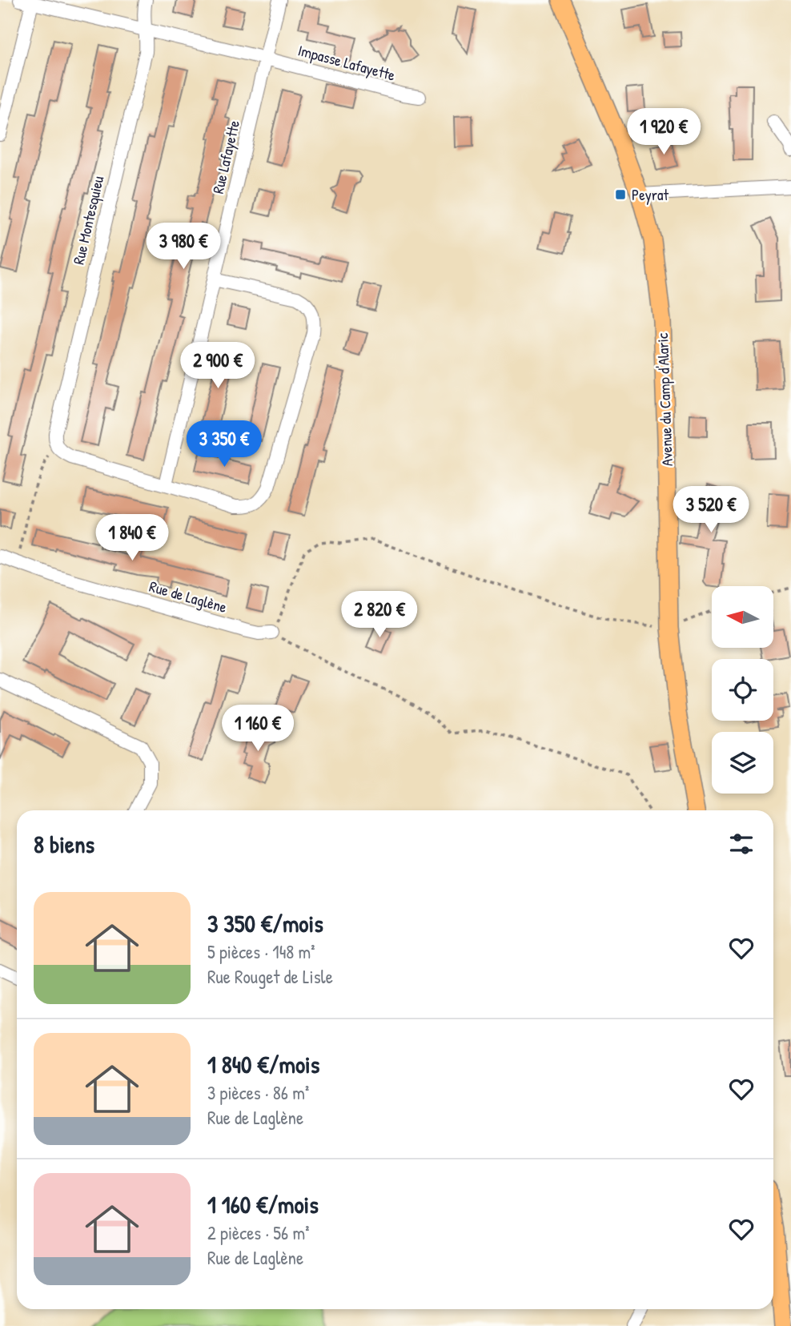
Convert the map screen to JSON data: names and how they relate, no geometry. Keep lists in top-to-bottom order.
{
  "streets": {
    "main road": ["Avenue du Camp d'Alaric"],
    "street": [
      "Impasse Lafayette",
      "Rue Lafayette",
      "Rue Montesquieu",
      "Rue de Laglène"
    ]
  },
  "crossings": [
    ["Impasse Lafayette", "Rue Lafayette"],
    ["Impasse Lafayette", "Rue Montesquieu"]
  ],
  "places": {
    "transit": ["Peyrat"]
  },
  "north": "left",
  "page": {
    "price": [
      "1 920 €",
      "3 980 €",
      "2 900 €",
      "3 350 €",
      "3 520 €",
      "1 840 €",
      "2 820 €",
      "1 160 €"
    ],
    "heading": "8 biens",
    "list": [
      {
        "name": "3 350 €/mois",
        "note": "5 pièces · 148 m² · Rue Rouget de Lisle"
      },
      {
        "name": "1 840 €/mois",
        "note": "3 pièces · 86 m² · Rue de Laglène"
      },
      {
        "name": "1 160 €/mois",
        "note": "2 pièces · 56 m² · Rue de Laglène"
      }
    ]
  }
}
